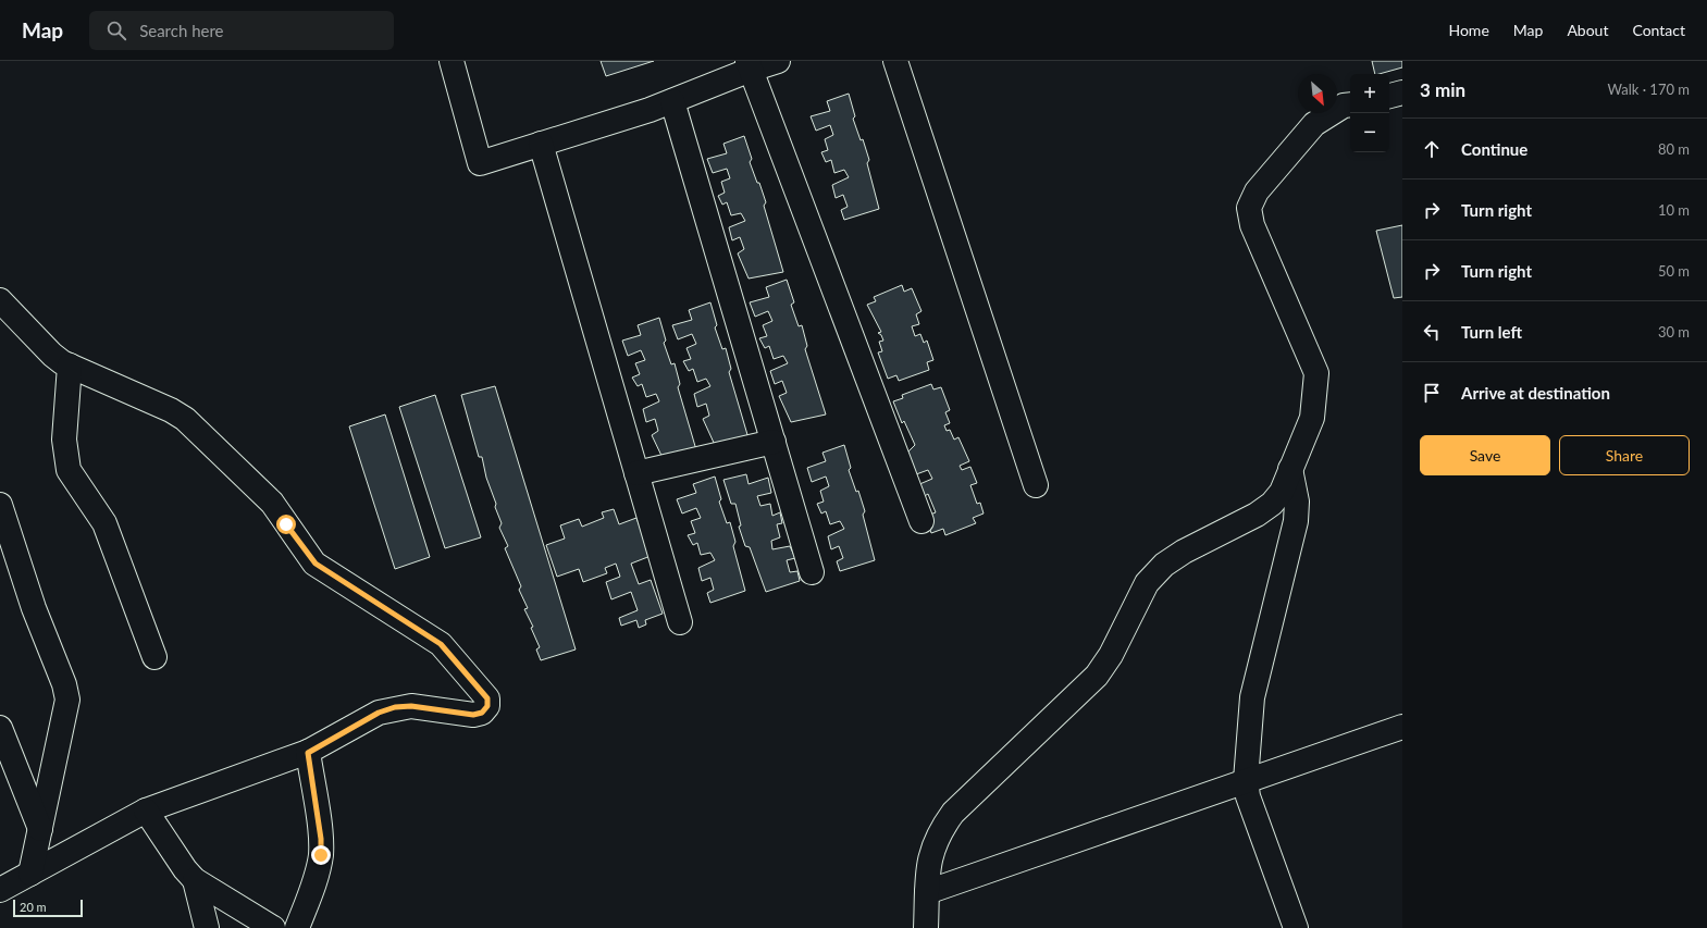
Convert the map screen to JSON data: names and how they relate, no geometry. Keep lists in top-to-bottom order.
{
  "scale_bar": "20 m",
  "north": "bottom right",
  "page": {
    "header": "Map",
    "search": "Search here",
    "nav": [
      "Home",
      "Map",
      "About",
      "Contact"
    ],
    "heading": ["3 min", "Walk · 170 m"],
    "map_buttons": ["+", "−"],
    "list": [
      ["Continue", "80 m"],
      ["Turn right", "10 m"],
      ["Turn right", "50 m"],
      ["Turn left", "30 m"],
      "Arrive at destination"
    ],
    "buttons": ["Save", "Share"],
    "scale": "20 m"
  }
}
